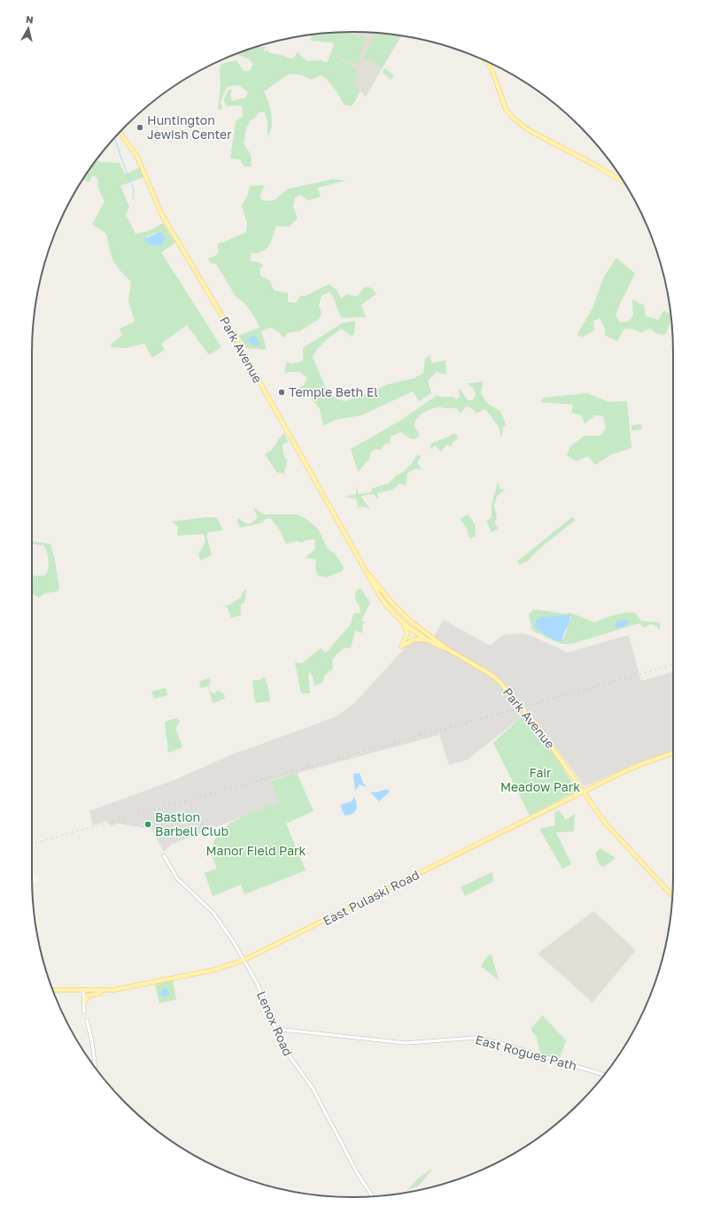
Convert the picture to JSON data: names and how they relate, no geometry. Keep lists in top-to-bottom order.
{
  "streets": {
    "main road": ["Park Avenue", "East Pulaski Road"],
    "street": ["Lenox Road", "East Rogues Path"]
  },
  "crossings": [
    ["Park Avenue", "East Pulaski Road"],
    ["East Pulaski Road", "Lenox Road"],
    ["Lenox Road", "East Rogues Path"]
  ],
  "parks": ["Fair Meadow Park", "Manor Field Park"],
  "places": ["Huntington Jewish Center", "Temple Beth El", "Bastion Barbell Club"],
  "north": "top"
}
